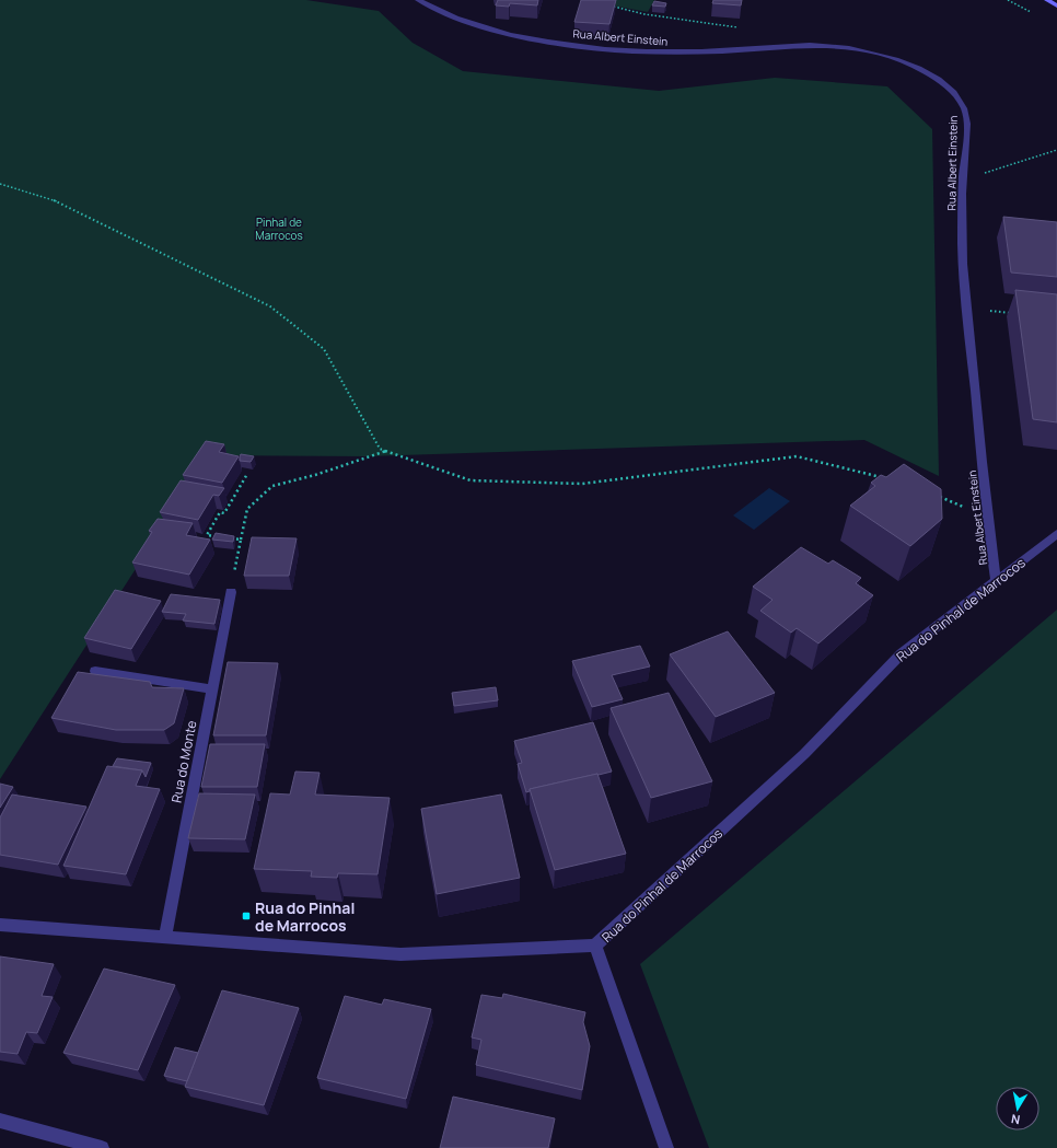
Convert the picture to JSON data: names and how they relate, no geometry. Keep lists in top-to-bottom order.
{
  "streets": {
    "street": ["Rua Albert Einstein", "Rua do Pinhal de Marrocos", "Rua do Monte"]
  },
  "crossings": [
    ["Rua Albert Einstein", "Rua do Pinhal de Marrocos"],
    ["Rua do Pinhal de Marrocos", "Rua do Monte"]
  ],
  "parks": ["Pinhal de Marrocos"],
  "places": {
    "transit": ["Rua do Pinhal de Marrocos"]
  },
  "north": "bottom"
}
